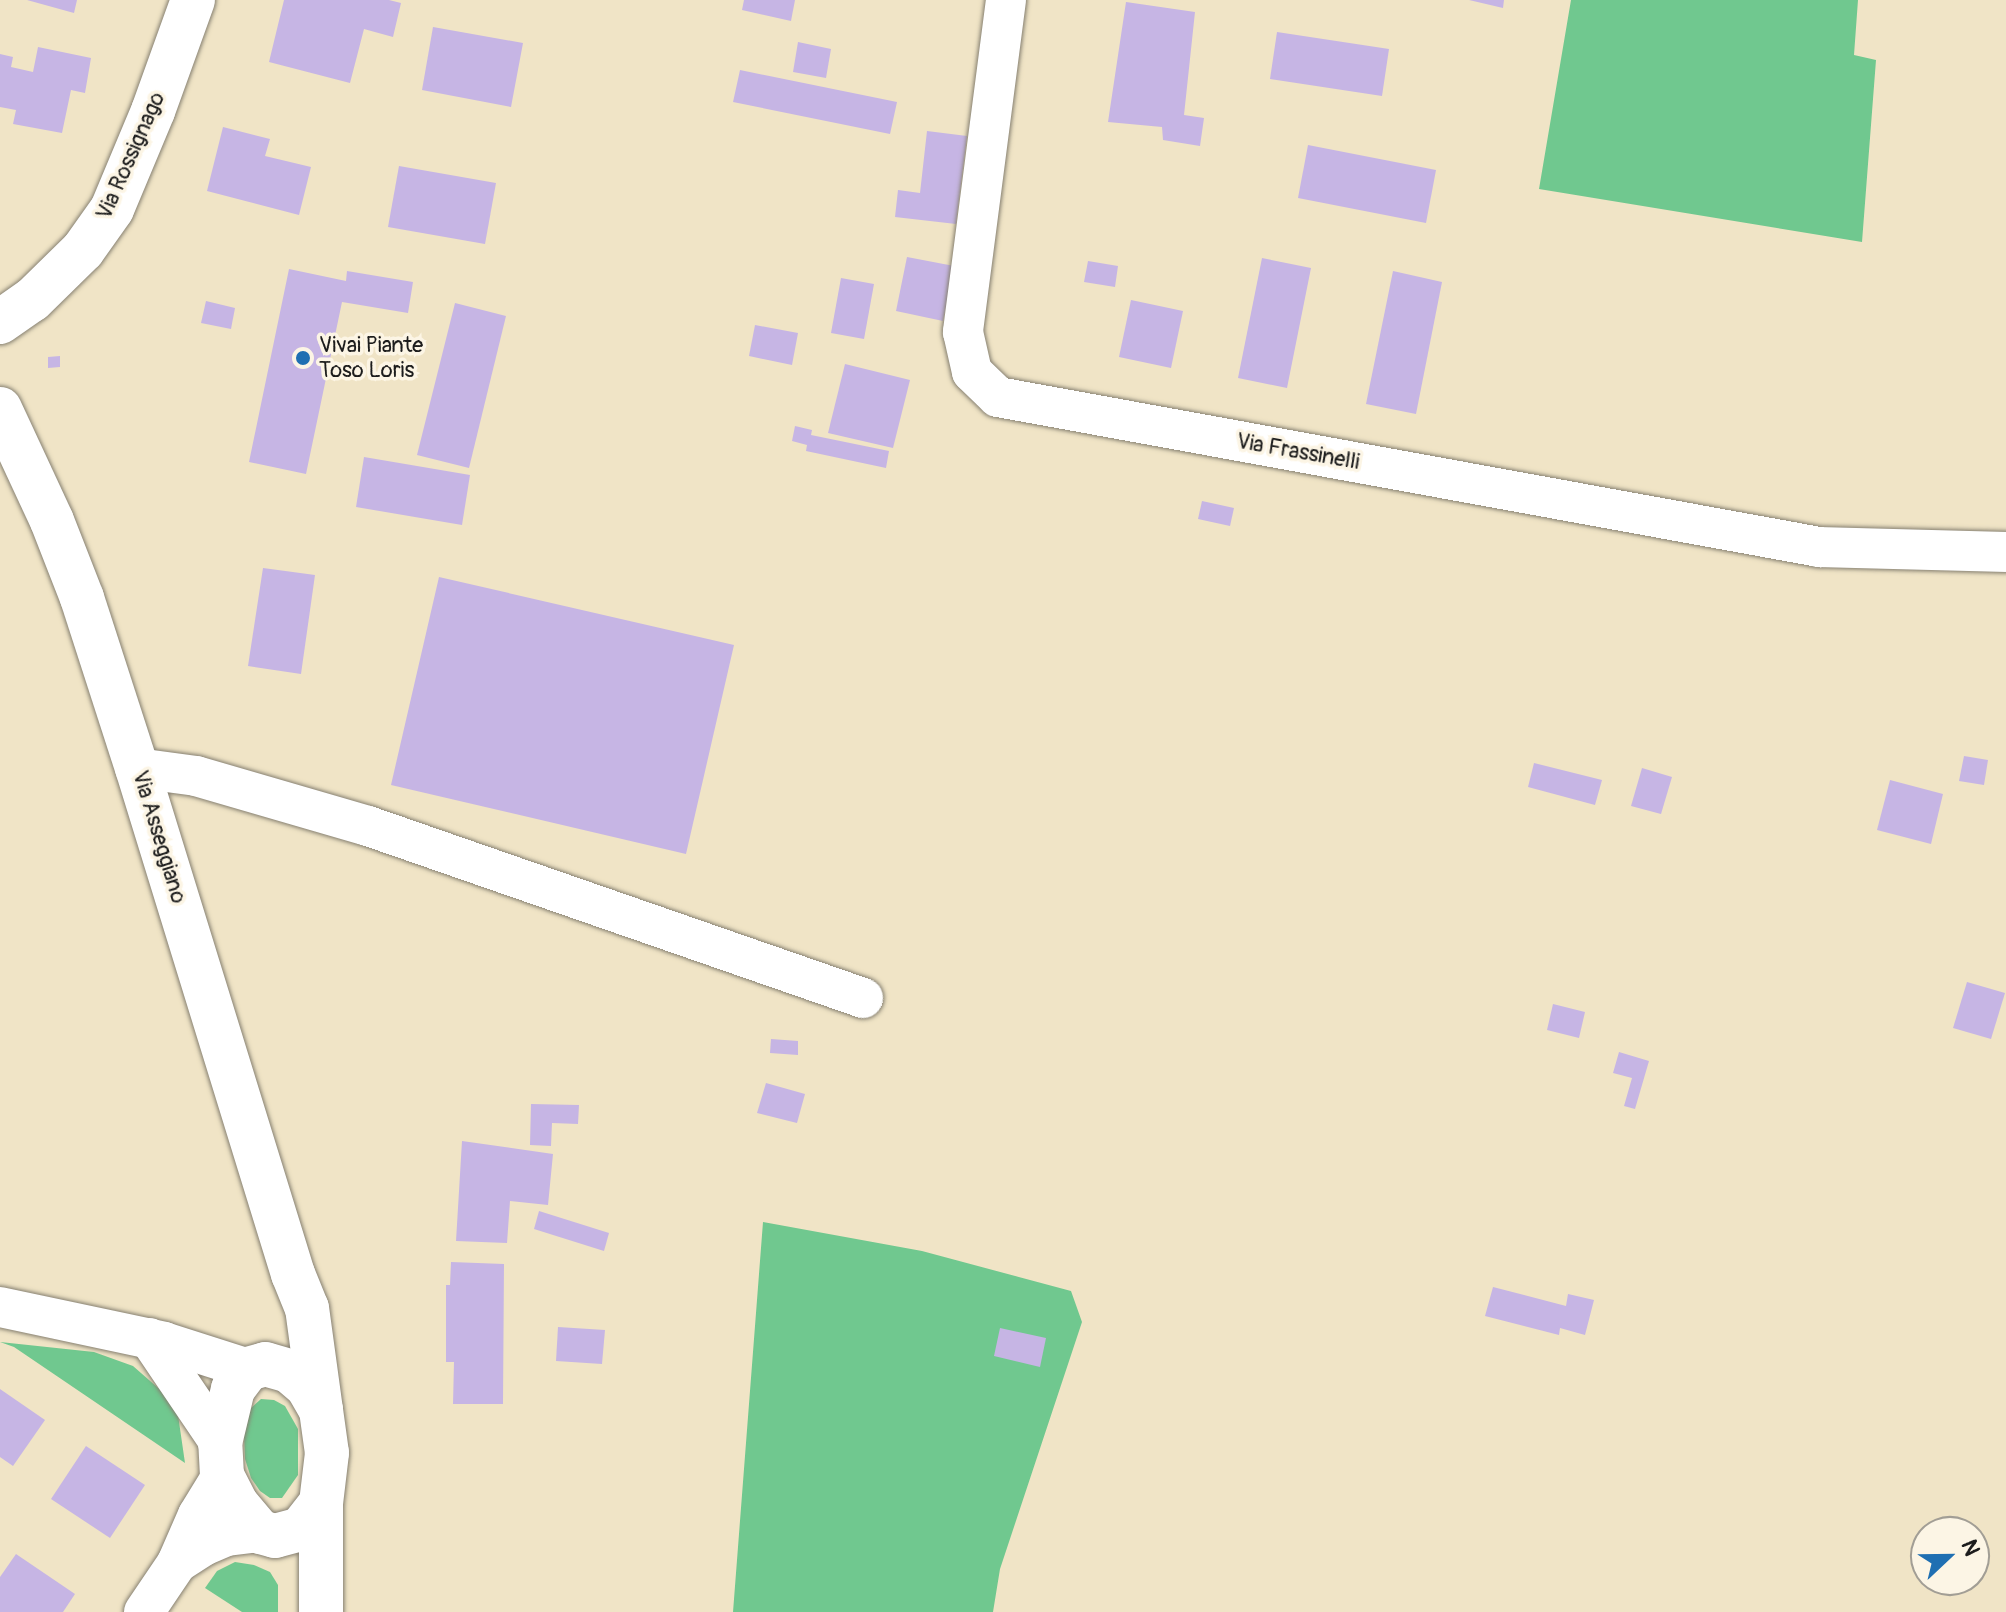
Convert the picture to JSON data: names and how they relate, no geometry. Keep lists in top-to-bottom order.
{
  "streets": {
    "street": ["Via Rossignago", "Via Frassinelli", "Via Asseggiano"]
  },
  "places": ["Vivai Piante Toso Loris"],
  "north": "right"
}
